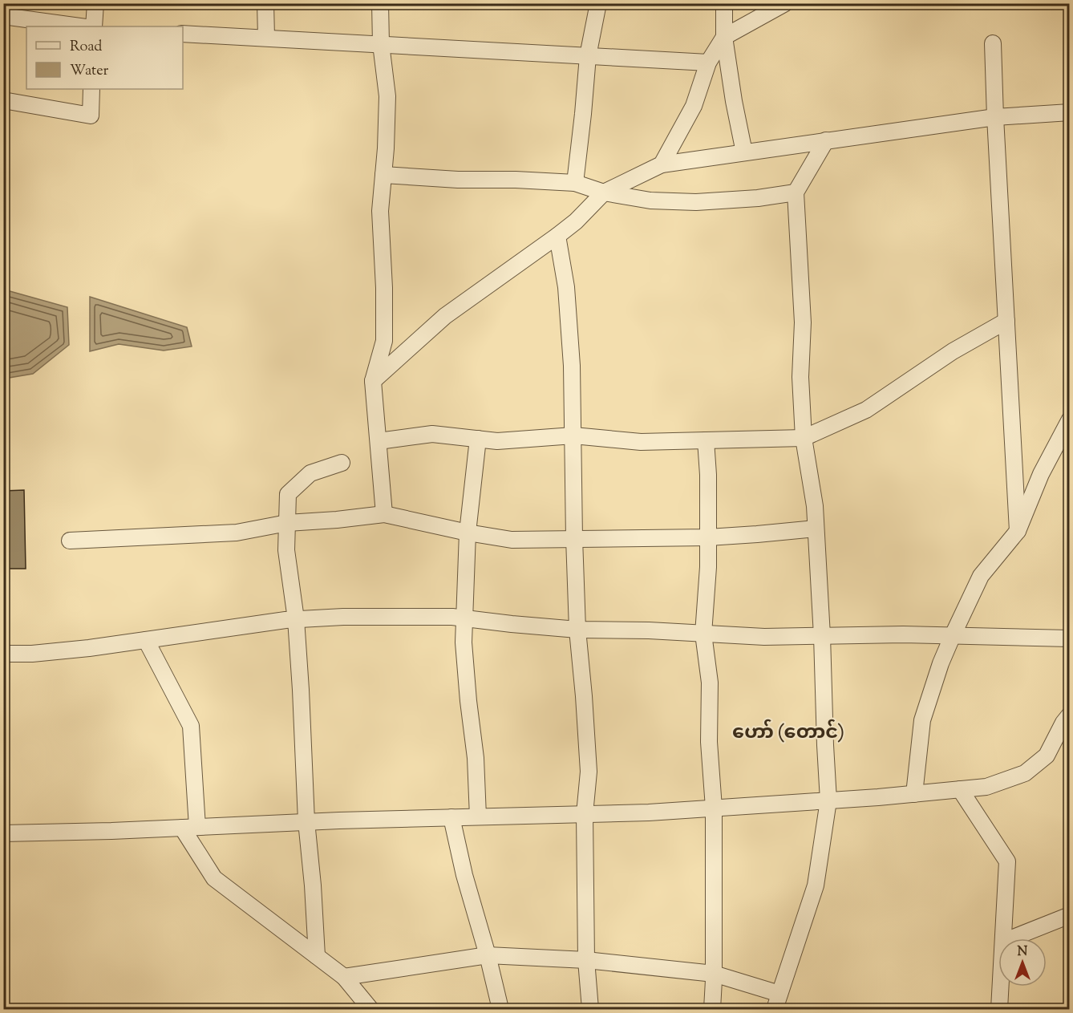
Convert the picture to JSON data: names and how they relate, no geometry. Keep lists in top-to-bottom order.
{
  "districts": ["ဟော် (တောင်)"],
  "legend": ["Road", "Water"],
  "north": "top"
}
